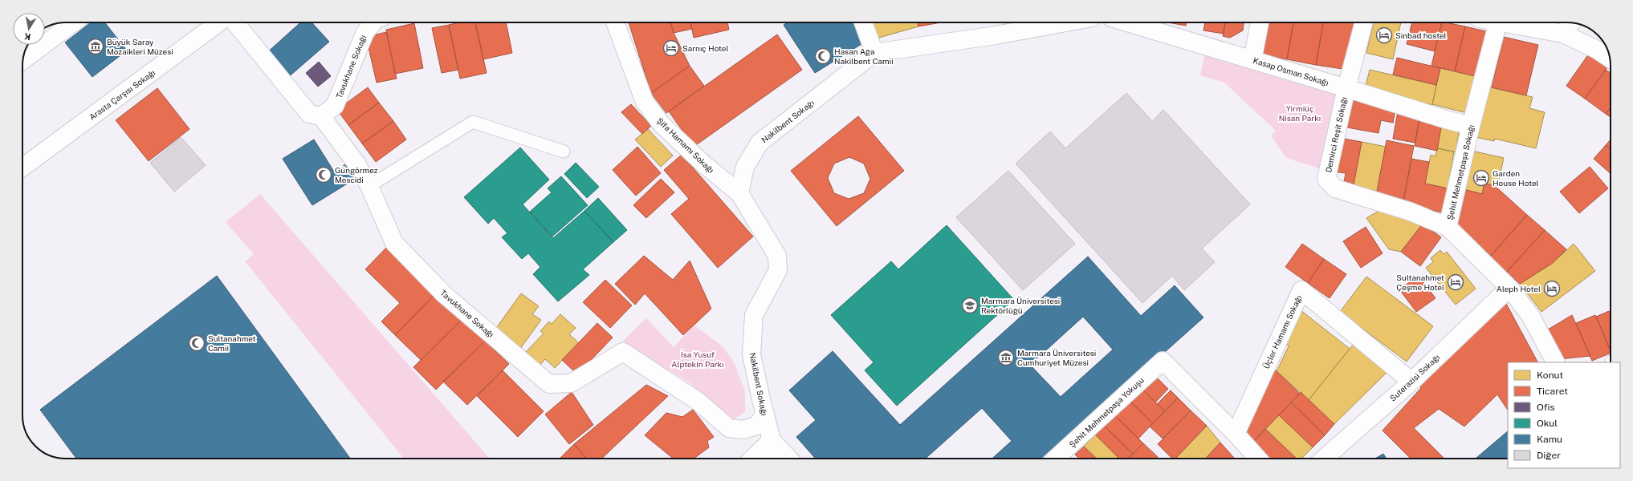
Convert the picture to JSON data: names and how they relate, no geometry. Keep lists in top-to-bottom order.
{
  "streets": {
    "street": [
      "Tavukhane Sokağı",
      "Kasap Osman Sokağı",
      "Arasta Çarşısı Sokağı",
      "Nakilbent Sokağı",
      "Demirci Reşit Sokağı",
      "Şifa Hamamı Sokağı",
      "Şehit Mehmetpaşa Sokağı",
      "Üçler Hamamı Sokağı",
      "Suterazisi Sokağı",
      "Şehit Mehmetpaşa Yokuşu"
    ]
  },
  "crossings": [
    ["Tavukhane Sokağı", "Nakilbent Sokağı"],
    ["Kasap Osman Sokağı", "Demirci Reşit Sokağı"],
    ["Kasap Osman Sokağı", "Şehit Mehmetpaşa Sokağı"],
    ["Nakilbent Sokağı", "Şifa Hamamı Sokağı"],
    ["Demirci Reşit Sokağı", "Şehit Mehmetpaşa Sokağı"],
    ["Şehit Mehmetpaşa Sokağı", "Suterazisi Sokağı"],
    ["Üçler Hamamı Sokağı", "Suterazisi Sokağı"],
    ["Üçler Hamamı Sokağı", "Şehit Mehmetpaşa Yokuşu"]
  ],
  "parks": ["Yirmiüç Nisan Parkı", "İsa Yusuf Alptekin Parkı"],
  "places": {
    "hotel": [
      "Sinbad hostel",
      "Sarnıç Hotel",
      "Garden House Hotel",
      "Sultanahmet Çeşme Hotel",
      "Aleph Hotel"
    ],
    "museum": ["Büyük Saray Mozaikleri Müzesi", "Marmara Üniversitesi Cumhuriyet Müzesi"],
    "mosque": ["Hasan Ağa Nakilbent Camii", "Güngörmez Mescidi", "Sultanahmet Camii"],
    "school or university": ["Marmara Üniversitesi Rektörlüğü"]
  },
  "legend": [
    "Konut",
    "Ticaret",
    "Ofis",
    "Okul",
    "Kamu",
    "Diğer"
  ],
  "north": "bottom"
}
